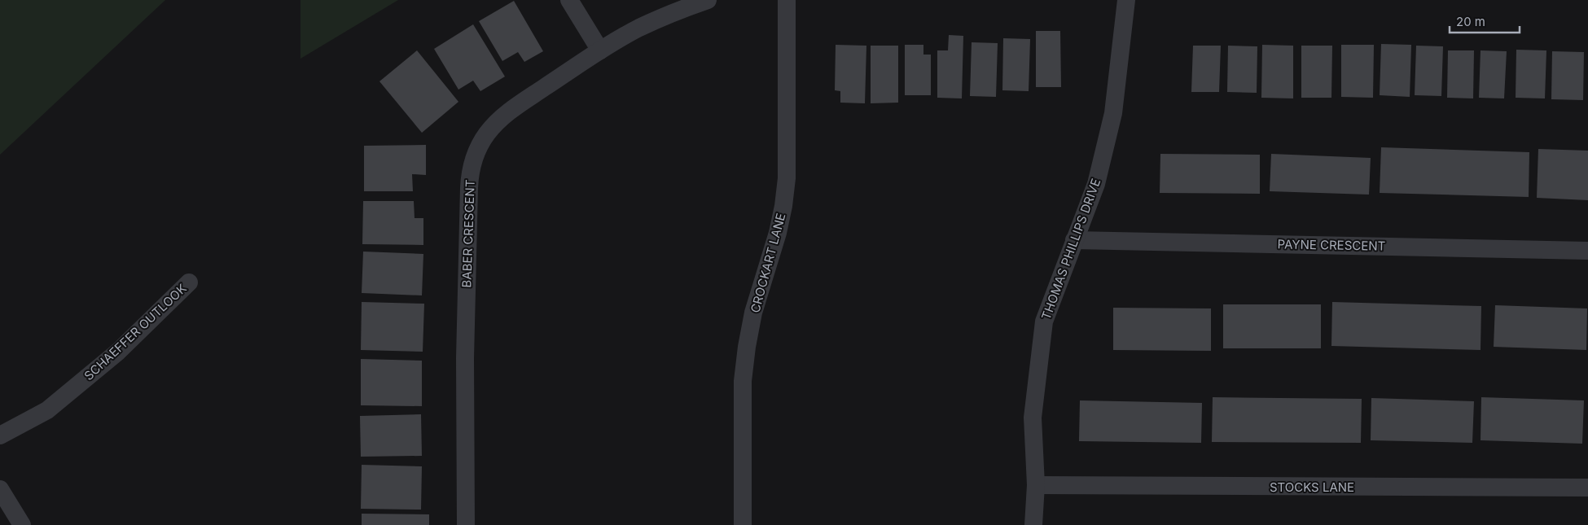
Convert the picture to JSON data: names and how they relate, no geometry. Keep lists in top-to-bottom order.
{
  "streets": {
    "street": [
      "BABER CRESCENT",
      "PAYNE CRESCENT",
      "THOMAS PHILLIPS DRIVE",
      "CROCKART LANE",
      "SCHAEFFER OUTLOOK",
      "STOCKS LANE"
    ]
  },
  "crossings": [
    ["PAYNE CRESCENT", "THOMAS PHILLIPS DRIVE"],
    ["THOMAS PHILLIPS DRIVE", "STOCKS LANE"]
  ],
  "scale_bar": "20 m"
}
